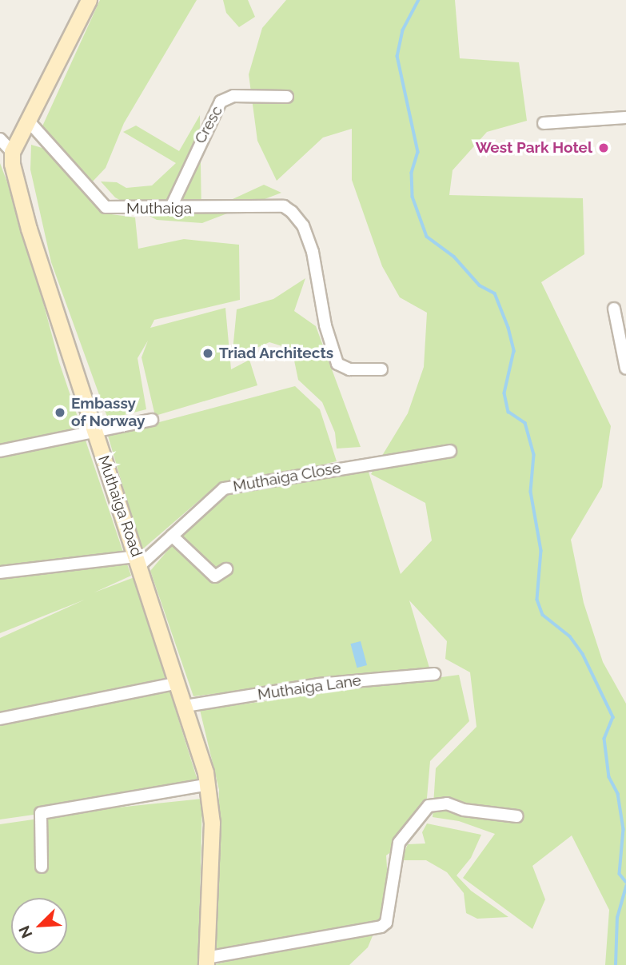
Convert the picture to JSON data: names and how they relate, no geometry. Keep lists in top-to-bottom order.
{
  "streets": {
    "main road": ["Muthaiga Road"],
    "street": [
      "Cresc",
      "Muthaiga",
      "Muthaiga Close",
      "Muthaiga Lane"
    ]
  },
  "crossings": [
    ["Cresc", "Muthaiga"],
    ["Muthaiga Close", "Muthaiga Road"],
    ["Muthaiga Road", "Muthaiga Lane"]
  ],
  "places": ["West Park Hotel", "Triad Architects", "Embassy of Norway"],
  "north": "bottom left"
}
